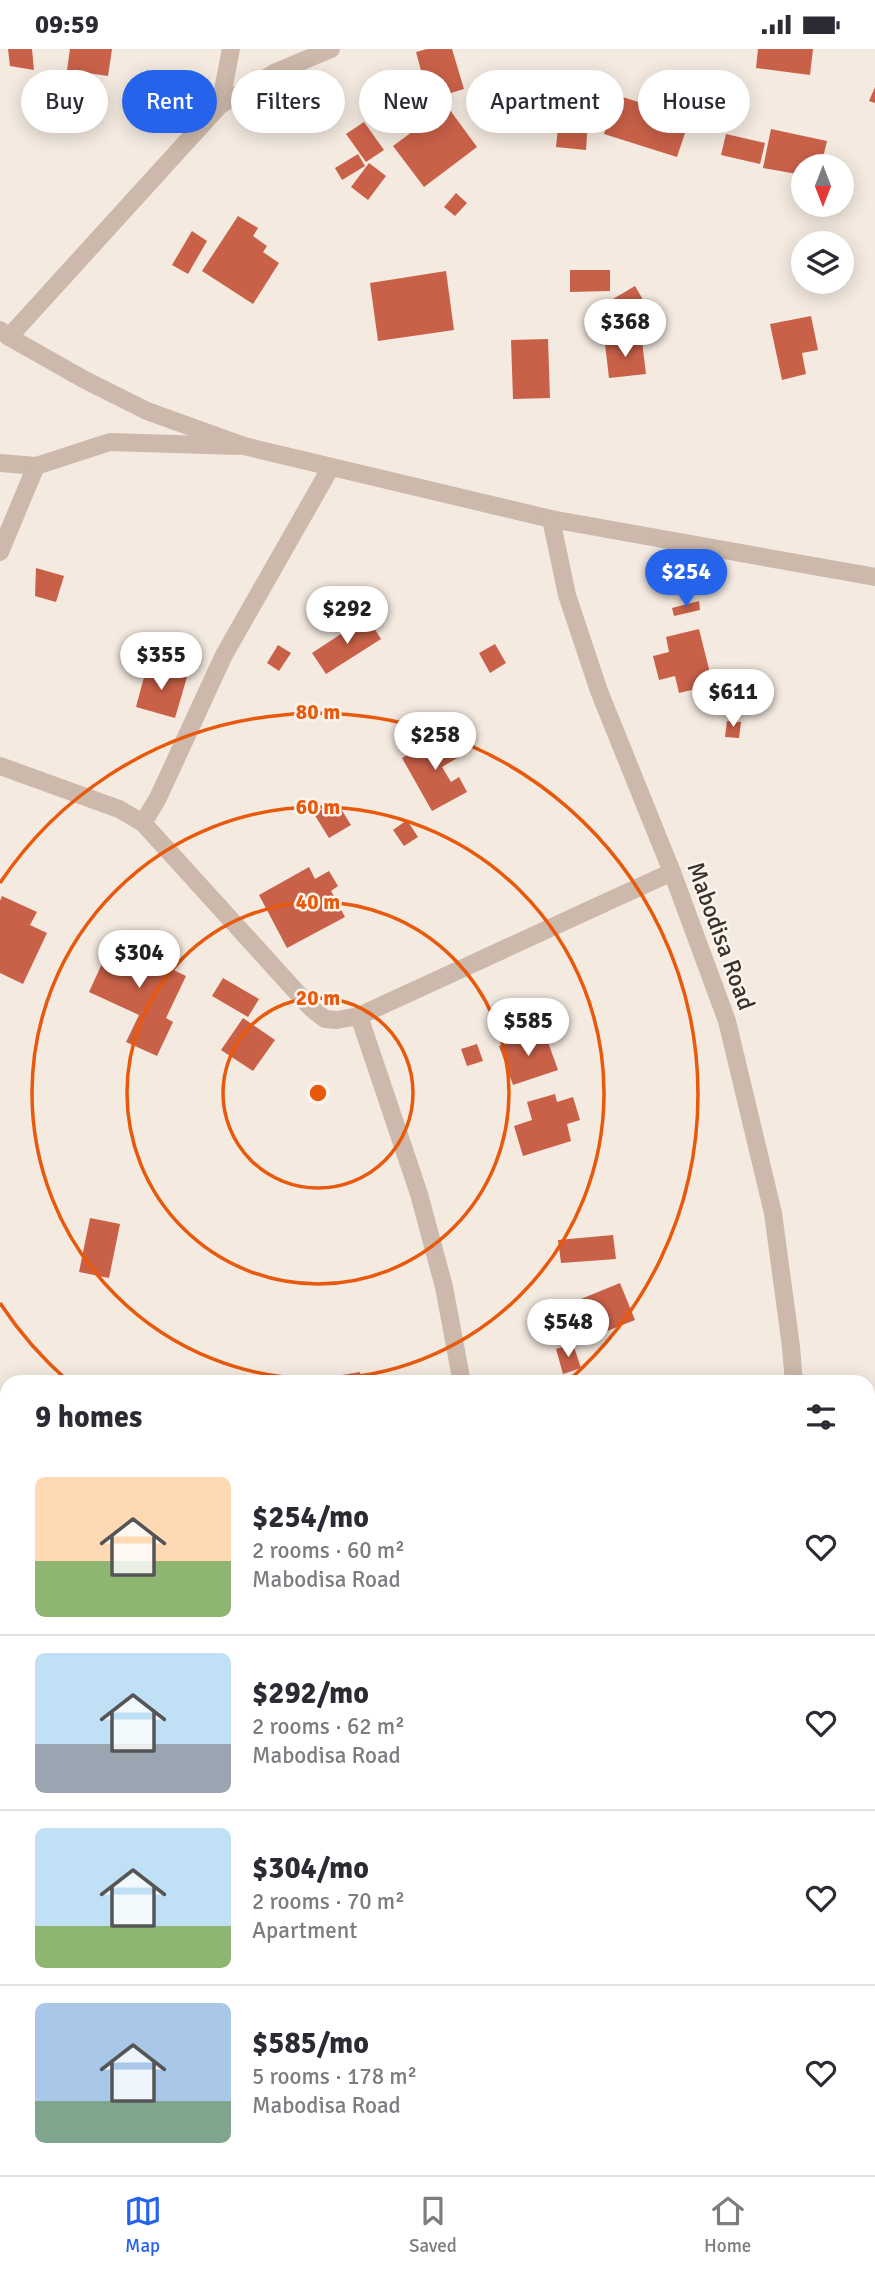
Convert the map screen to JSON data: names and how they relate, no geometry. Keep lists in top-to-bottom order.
{
  "streets": {
    "street": ["Mabodisa Road"]
  },
  "north": "bottom",
  "page": {
    "status": "09:59",
    "chip": [
      "Buy",
      "Rent",
      "Filters",
      "New",
      "Apartment",
      "House"
    ],
    "price": [
      "$368",
      "$254",
      "$292",
      "$355",
      "$611",
      "$258",
      "$304",
      "$585",
      "$548"
    ],
    "heading": "9 homes",
    "list": [
      {
        "name": "$254/mo",
        "note": "2 rooms · 60 m² · Mabodisa Road"
      },
      {
        "name": "$292/mo",
        "note": "2 rooms · 62 m² · Mabodisa Road"
      },
      {
        "name": "$304/mo",
        "note": "2 rooms · 70 m² · Apartment"
      },
      {
        "name": "$585/mo",
        "note": "5 rooms · 178 m² · Mabodisa Road"
      }
    ],
    "tabs": ["Map", "Saved", "Home"]
  },
  "rings": [
    "80 m",
    "60 m",
    "40 m",
    "20 m"
  ]
}
